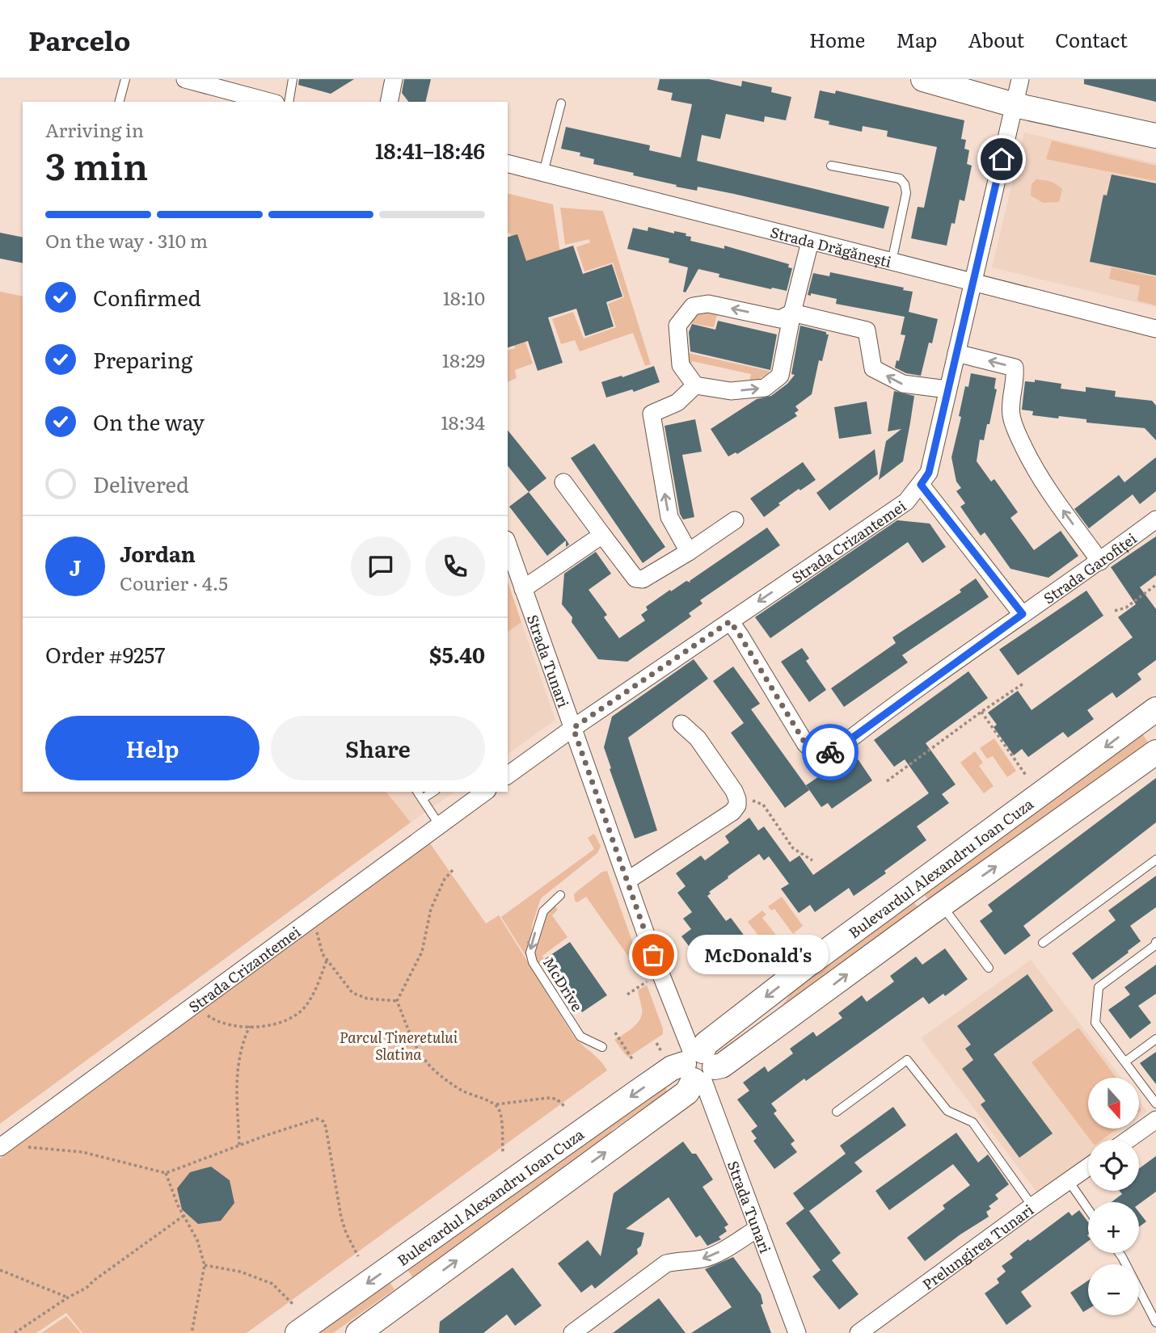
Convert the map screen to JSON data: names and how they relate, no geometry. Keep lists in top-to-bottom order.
{
  "streets": {
    "main road": ["Bulevardul Alexandru Ioan Cuza"],
    "street": [
      "Strada Drăgănești",
      "Strada Crizantemei",
      "Strada Garofiței",
      "Strada Tunari",
      "Prelungirea Tunari"
    ],
    "lane": ["McDrive"]
  },
  "crossings": [
    ["Strada Drăgănești", "Strada Crizantemei"],
    ["Strada Crizantemei", "Strada Garofiței"],
    ["Strada Crizantemei", "Strada Tunari"],
    ["Strada Tunari", "Bulevardul Alexandru Ioan Cuza"]
  ],
  "one_way": ["McDrive"],
  "parks": ["Parcul Tineretului Slatina"],
  "places": ["McDonald's"],
  "north": "bottom",
  "page": {
    "header": "Parcelo",
    "nav": [
      "Home",
      "Map",
      "About",
      "Contact"
    ],
    "heading": ["3 min", "Arriving in", "18:41–18:46"],
    "panel": [
      "Jordan",
      "Courier · 4.5",
      "Order #9257",
      "$5.40"
    ],
    "bar": "On the way · 310 m",
    "list": [
      ["Confirmed", "18:10"],
      ["Preparing", "18:29"],
      ["On the way", "18:34"],
      "Delivered"
    ],
    "round": "J",
    "buttons": ["Help", "Share"],
    "bubble": "McDonald's",
    "map_buttons": ["+", "−"]
  }
}
